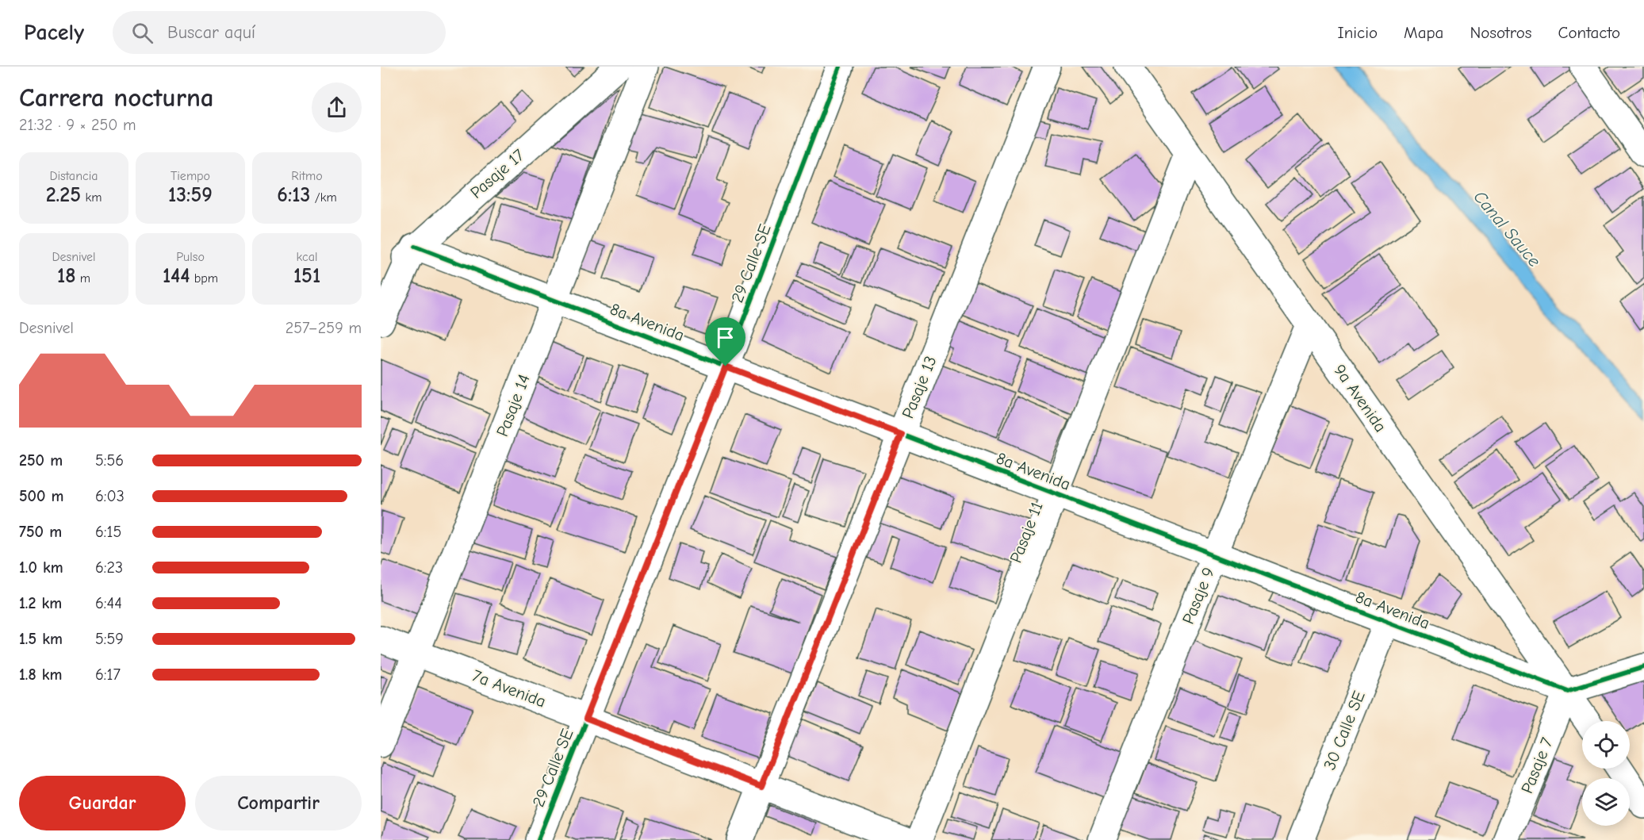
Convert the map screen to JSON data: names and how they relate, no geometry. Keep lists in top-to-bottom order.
{
  "streets": {
    "street": [
      "Pasaje 17",
      "29 Calle SE",
      "8a Avenida",
      "Pasaje 13",
      "9a Avenida",
      "Pasaje 14",
      "Pasaje 11",
      "Pasaje 9",
      "7a Avenida",
      "30 Calle SE",
      "Pasaje 7"
    ]
  },
  "crossings": [
    ["Pasaje 17", "8a Avenida"],
    ["29 Calle SE", "8a Avenida"],
    ["29 Calle SE", "7a Avenida"],
    ["8a Avenida", "Pasaje 13"],
    ["8a Avenida", "9a Avenida"],
    ["8a Avenida", "Pasaje 14"],
    ["8a Avenida", "Pasaje 11"],
    ["8a Avenida", "Pasaje 9"],
    ["8a Avenida", "30 Calle SE"],
    ["8a Avenida", "Pasaje 7"],
    ["Pasaje 13", "7a Avenida"],
    ["9a Avenida", "Pasaje 11"],
    ["9a Avenida", "Pasaje 9"],
    ["9a Avenida", "Pasaje 7"],
    ["Pasaje 14", "7a Avenida"]
  ],
  "water": ["Canal Sauce"],
  "page": {
    "header": "Pacely",
    "search": "Buscar aquí",
    "nav": [
      "Inicio",
      "Mapa",
      "Nosotros",
      "Contacto"
    ],
    "heading": ["Carrera nocturna", "21:32 · 9 × 250 m"],
    "stats": [
      ["Distancia", "2.25 km"],
      ["Tiempo", "13:59"],
      ["Ritmo", "6:13 /km"],
      ["Desnivel", "18 m"],
      ["Pulso", "144 bpm"],
      ["kcal", "151"]
    ],
    "chart": ["Desnivel", "257–259 m"],
    "list": [
      {
        "name": "250 m",
        "note": "5:56"
      },
      {
        "name": "500 m",
        "note": "6:03"
      },
      {
        "name": "750 m",
        "note": "6:15"
      },
      {
        "name": "1.0 km",
        "note": "6:23"
      },
      {
        "name": "1.2 km",
        "note": "6:44"
      },
      {
        "name": "1.5 km",
        "note": "5:59"
      },
      {
        "name": "1.8 km",
        "note": "6:17"
      }
    ],
    "buttons": ["Guardar", "Compartir"]
  }
}
